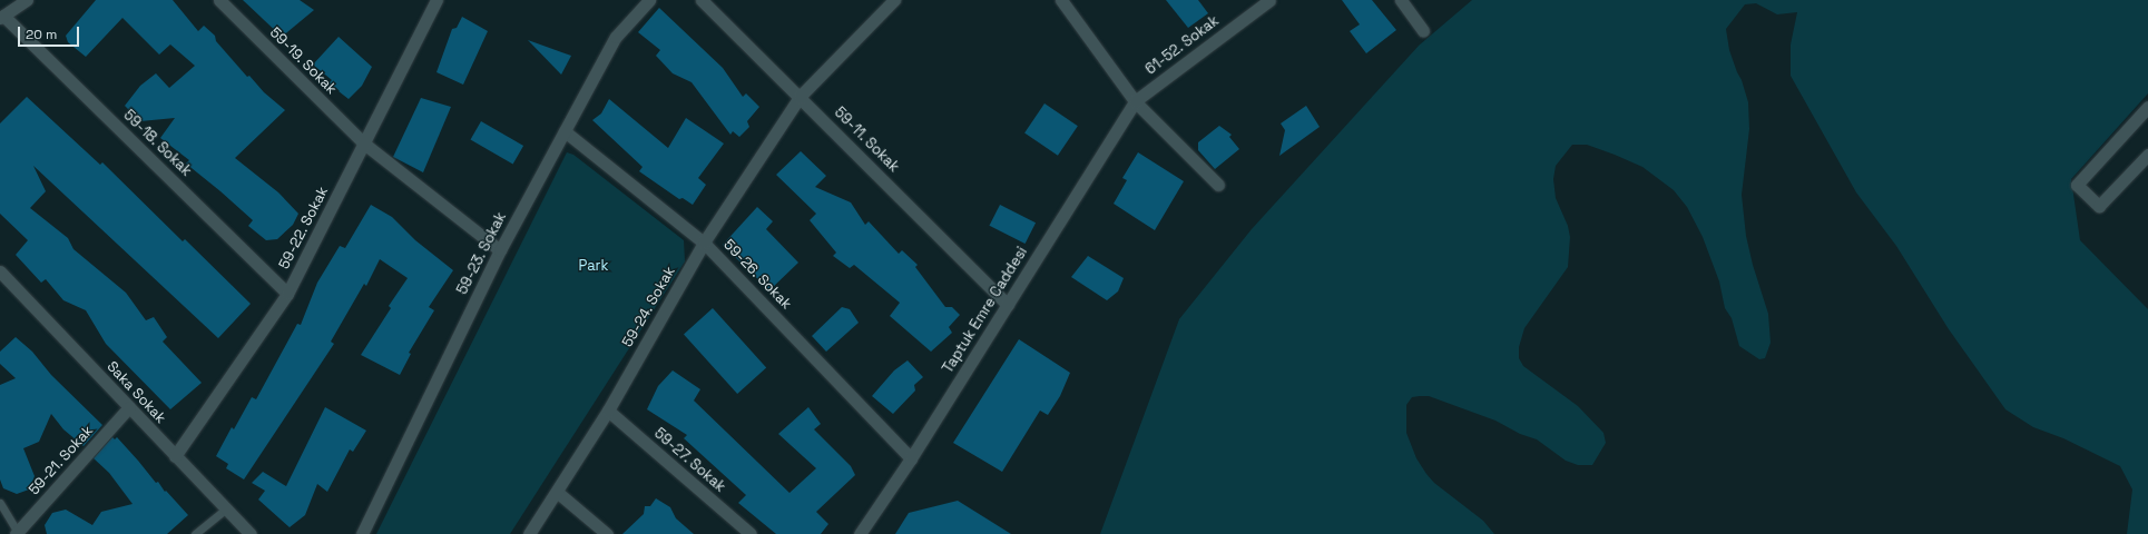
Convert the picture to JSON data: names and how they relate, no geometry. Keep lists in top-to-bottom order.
{
  "streets": {
    "street": [
      "61-52. Sokak",
      "59-19. Sokak",
      "59-11. Sokak",
      "59-18. Sokak",
      "59-22. Sokak",
      "59-23. Sokak",
      "59-26. Sokak",
      "59-24. Sokak",
      "Taptuk Emre Caddesi",
      "Saka Sokak",
      "59-21. Sokak",
      "59-27. Sokak"
    ]
  },
  "crossings": [
    ["61-52. Sokak", "Taptuk Emre Caddesi"],
    ["59-19. Sokak", "59-22. Sokak"],
    ["59-19. Sokak", "59-23. Sokak"],
    ["59-11. Sokak", "59-24. Sokak"],
    ["59-11. Sokak", "Taptuk Emre Caddesi"],
    ["59-18. Sokak", "59-22. Sokak"],
    ["59-22. Sokak", "Saka Sokak"],
    ["59-23. Sokak", "59-26. Sokak"],
    ["59-26. Sokak", "59-24. Sokak"],
    ["59-26. Sokak", "Taptuk Emre Caddesi"],
    ["59-24. Sokak", "59-27. Sokak"],
    ["Saka Sokak", "59-21. Sokak"]
  ],
  "parks": ["Park"],
  "scale_bar": "20 m"
}
